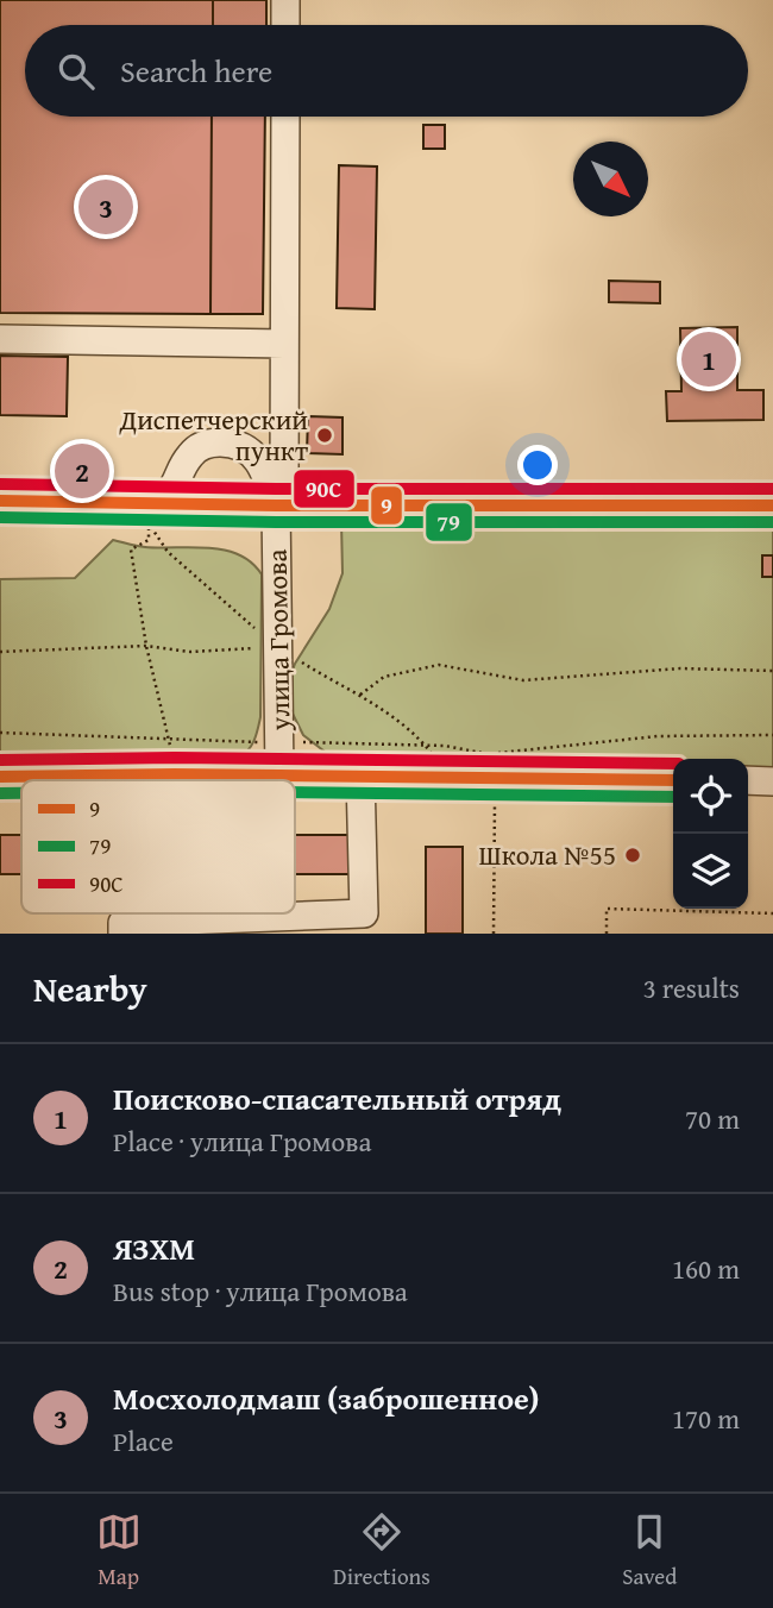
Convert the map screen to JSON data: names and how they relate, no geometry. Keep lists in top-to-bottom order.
{
  "streets": {
    "street": ["улица Громова"]
  },
  "places": ["Диспетчерский пункт", "Школа №55"],
  "lines": ["transit line 90С", "transit line 9", "transit line 79"],
  "legend": ["9", "79", "90С"],
  "north": "bottom right",
  "page": {
    "search": "Search here",
    "pins": ["3", "1", "2"],
    "heading": ["Nearby", "3 results"],
    "list": [
      {
        "mark": "1",
        "name": "Поисково-спасательный отряд",
        "note": "Place · улица Громова",
        "value": "70 m"
      },
      {
        "mark": "2",
        "name": "ЯЗХМ",
        "note": "Bus stop · улица Громова",
        "value": "160 m"
      },
      {
        "mark": "3",
        "name": "Мосхолодмаш (заброшенное)",
        "note": "Place",
        "value": "170 m"
      }
    ],
    "nav": ["Map", "Directions", "Saved"]
  }
}
